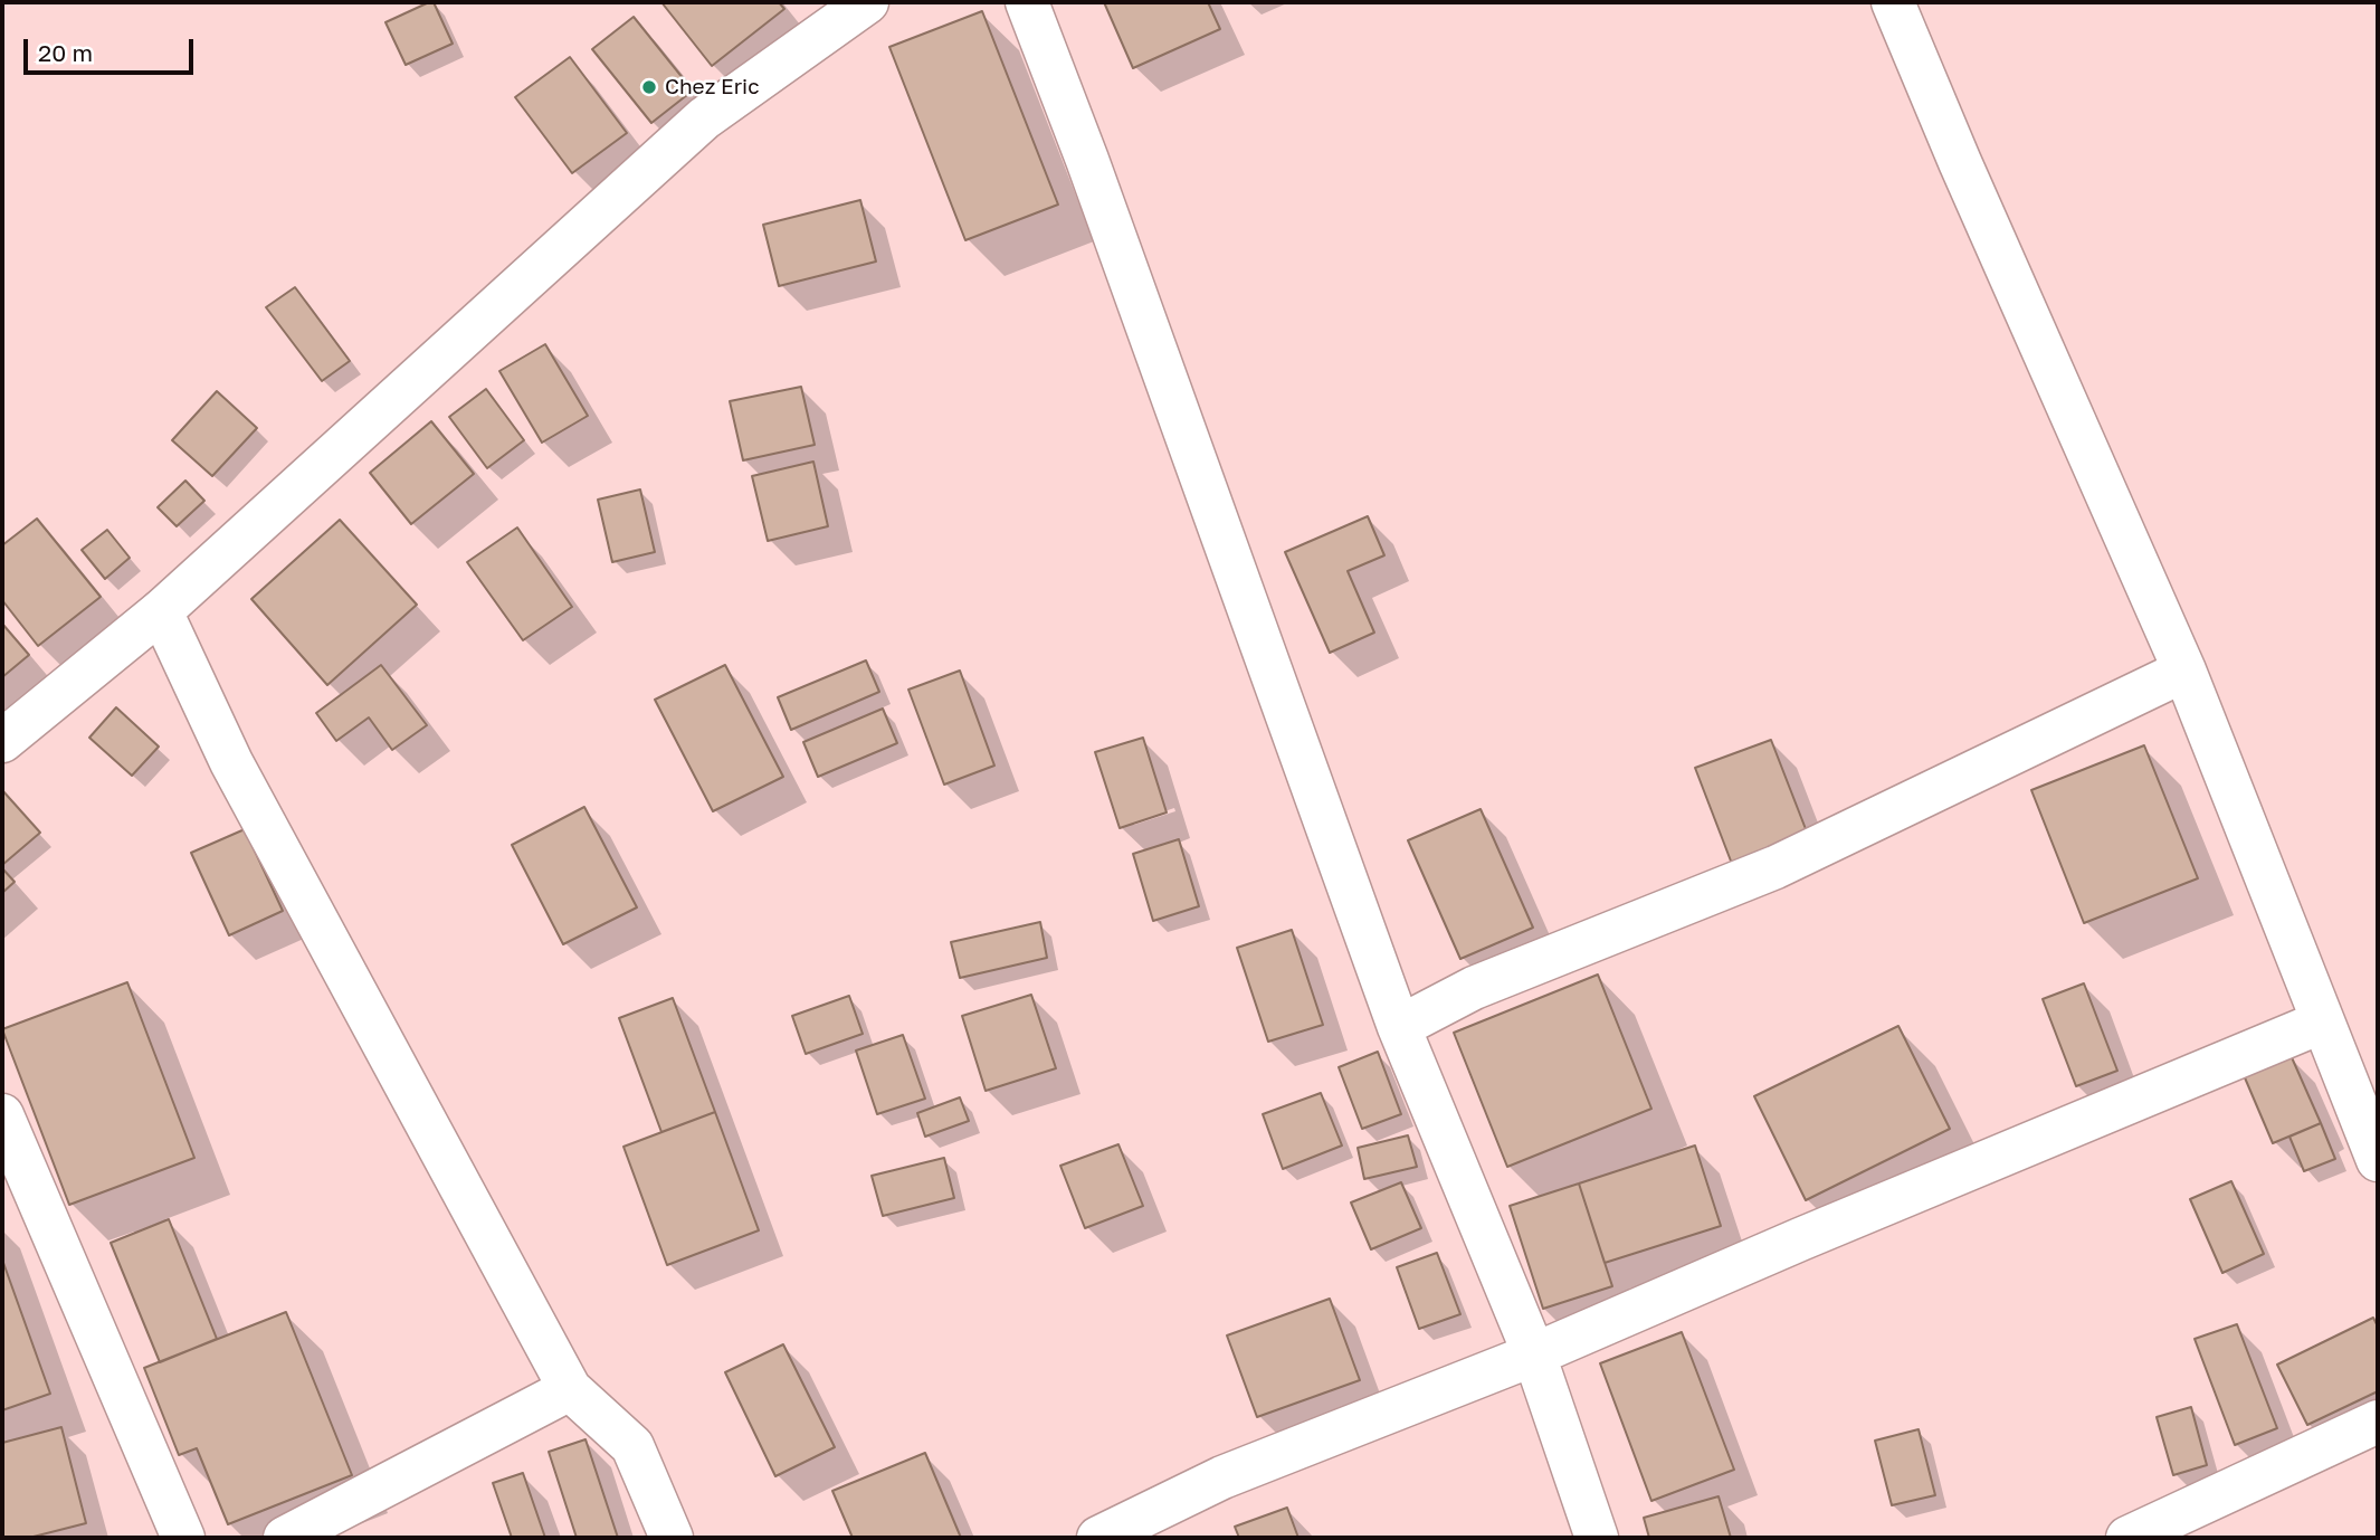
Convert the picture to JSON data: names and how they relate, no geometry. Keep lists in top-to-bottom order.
{
  "places": ["Chez Eric"],
  "scale_bar": "20 m"
}
